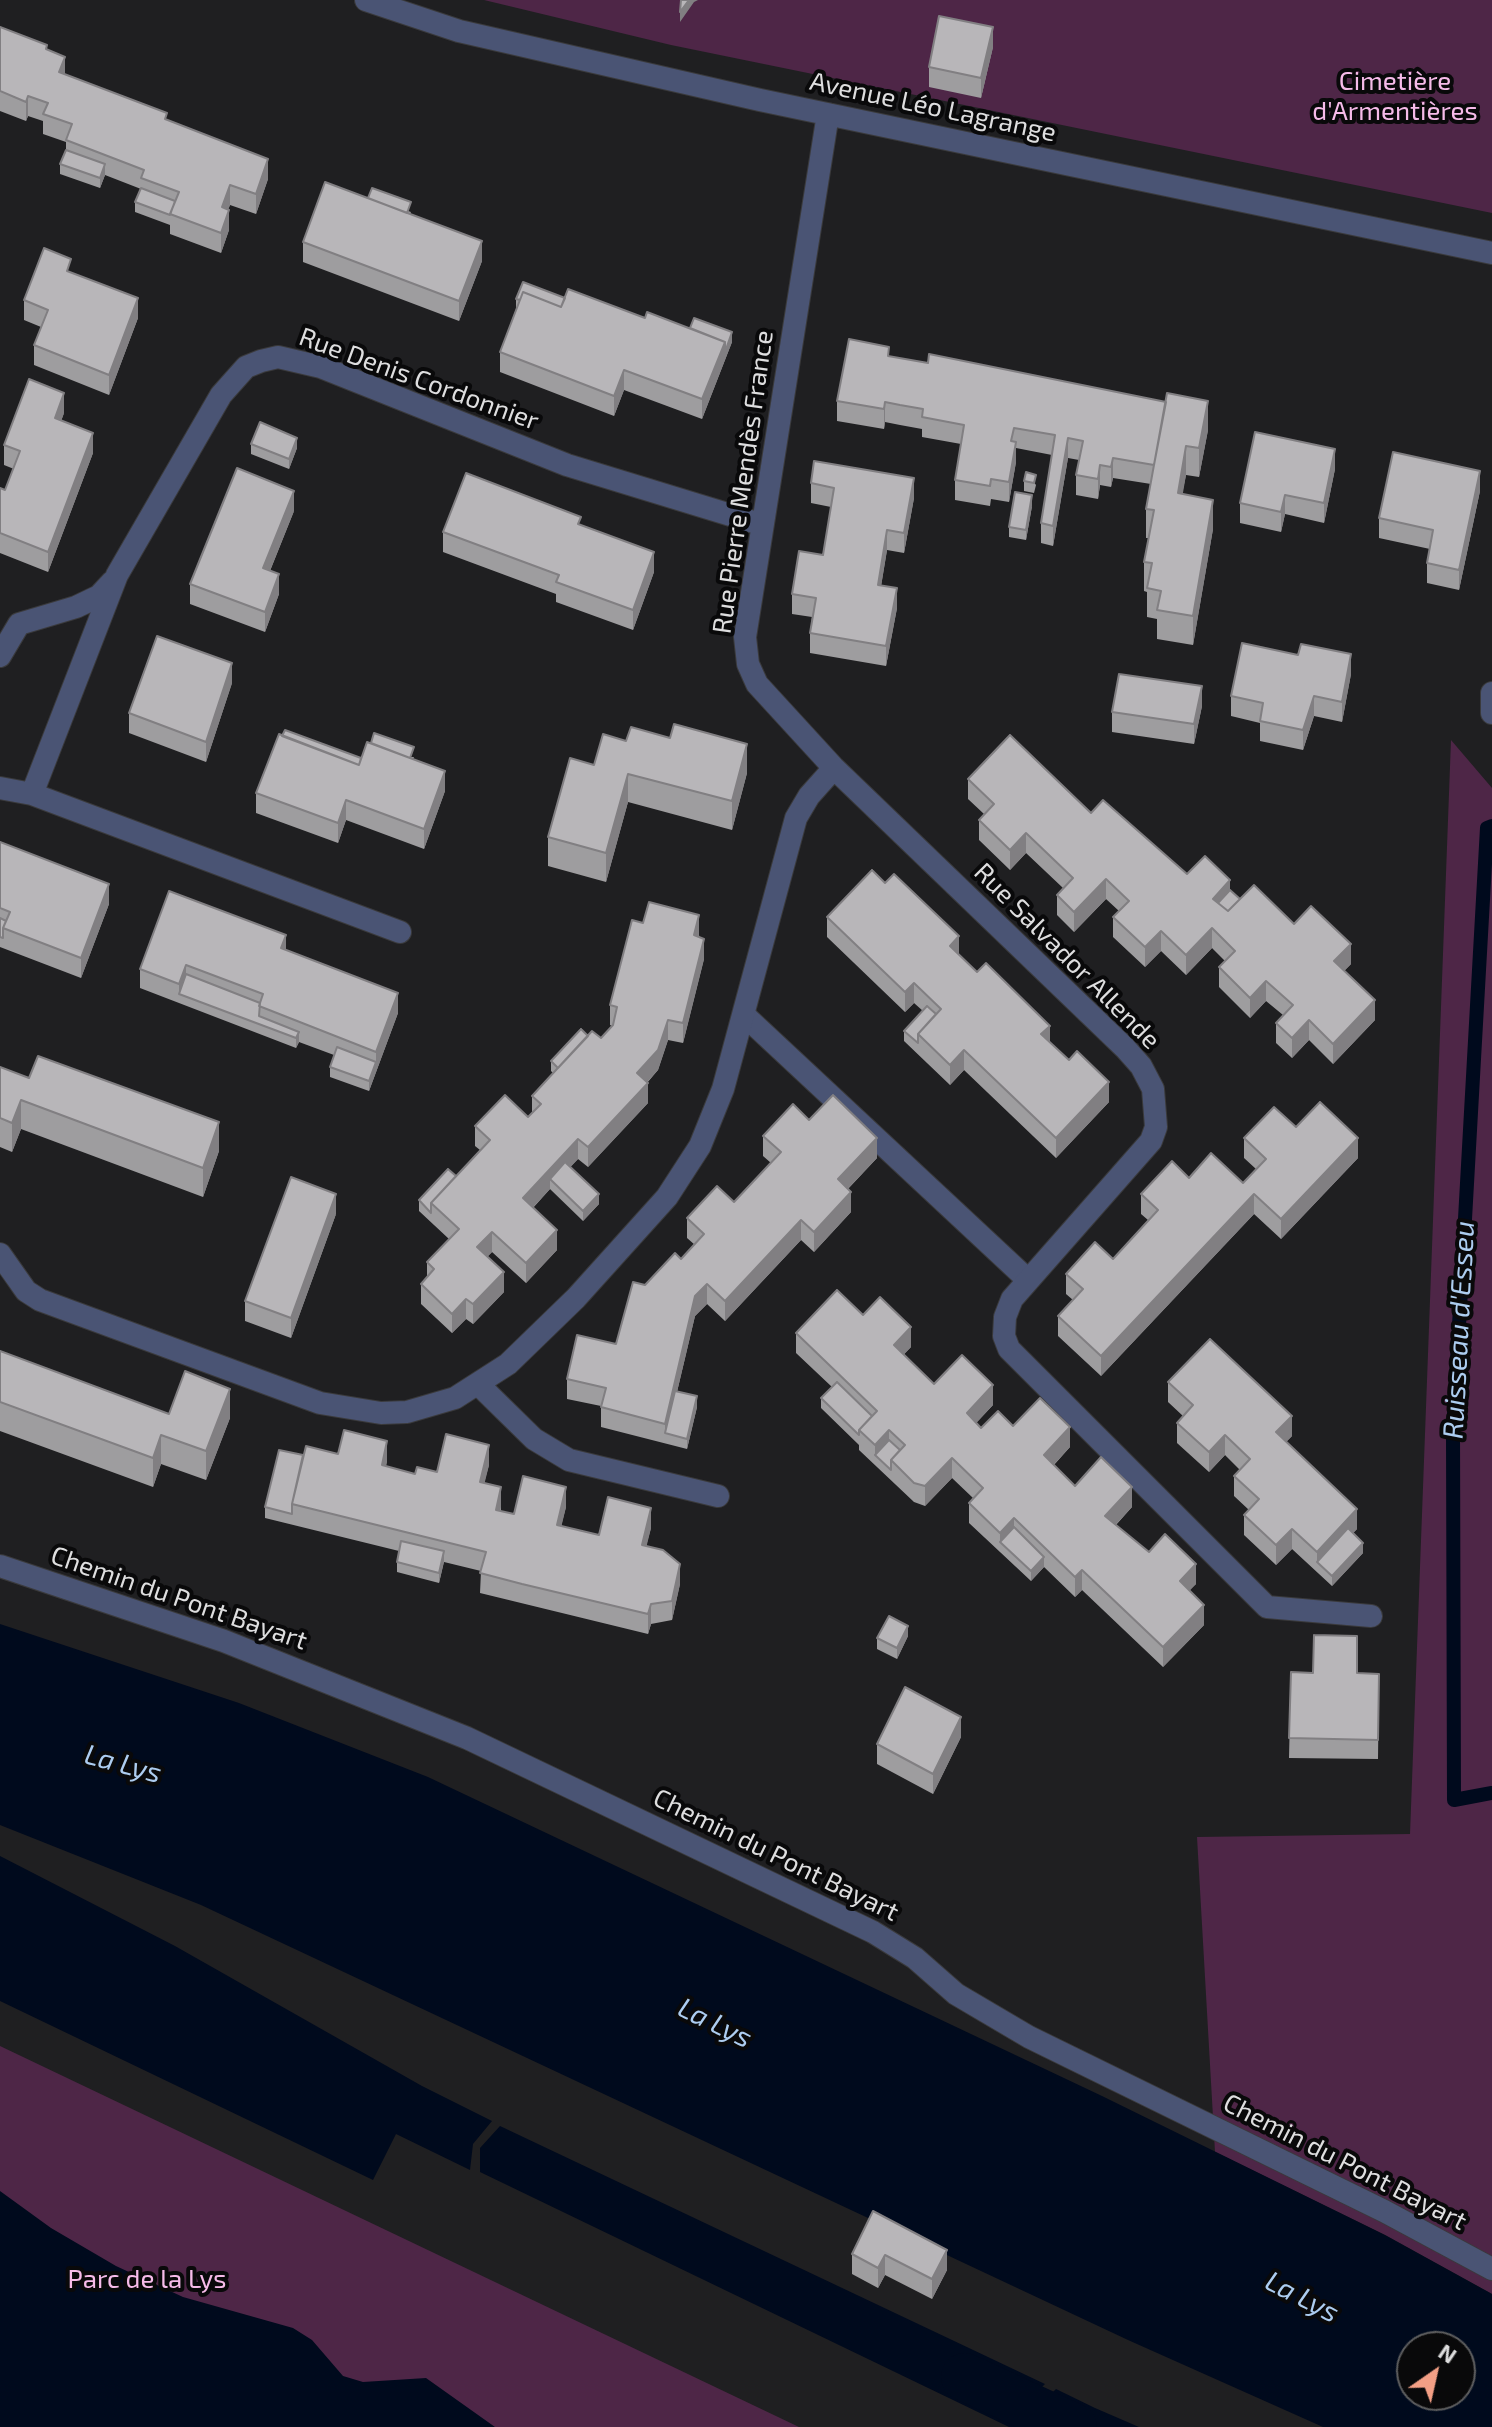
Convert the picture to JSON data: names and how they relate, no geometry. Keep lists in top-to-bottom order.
{
  "streets": {
    "street": [
      "Avenue Léo Lagrange",
      "Rue Denis Cordonnier",
      "Rue Pierre Mendès France",
      "Rue Salvador Allende",
      "Chemin du Pont Bayart"
    ]
  },
  "crossings": [
    ["Avenue Léo Lagrange", "Rue Pierre Mendès France"],
    ["Rue Denis Cordonnier", "Rue Pierre Mendès France"],
    ["Rue Pierre Mendès France", "Rue Salvador Allende"]
  ],
  "water": ["Ruisseau d'Esseu", "La Lys"],
  "parks": ["Cimetière d'Armentières", "Parc de la Lys"],
  "north": "top right"
}
